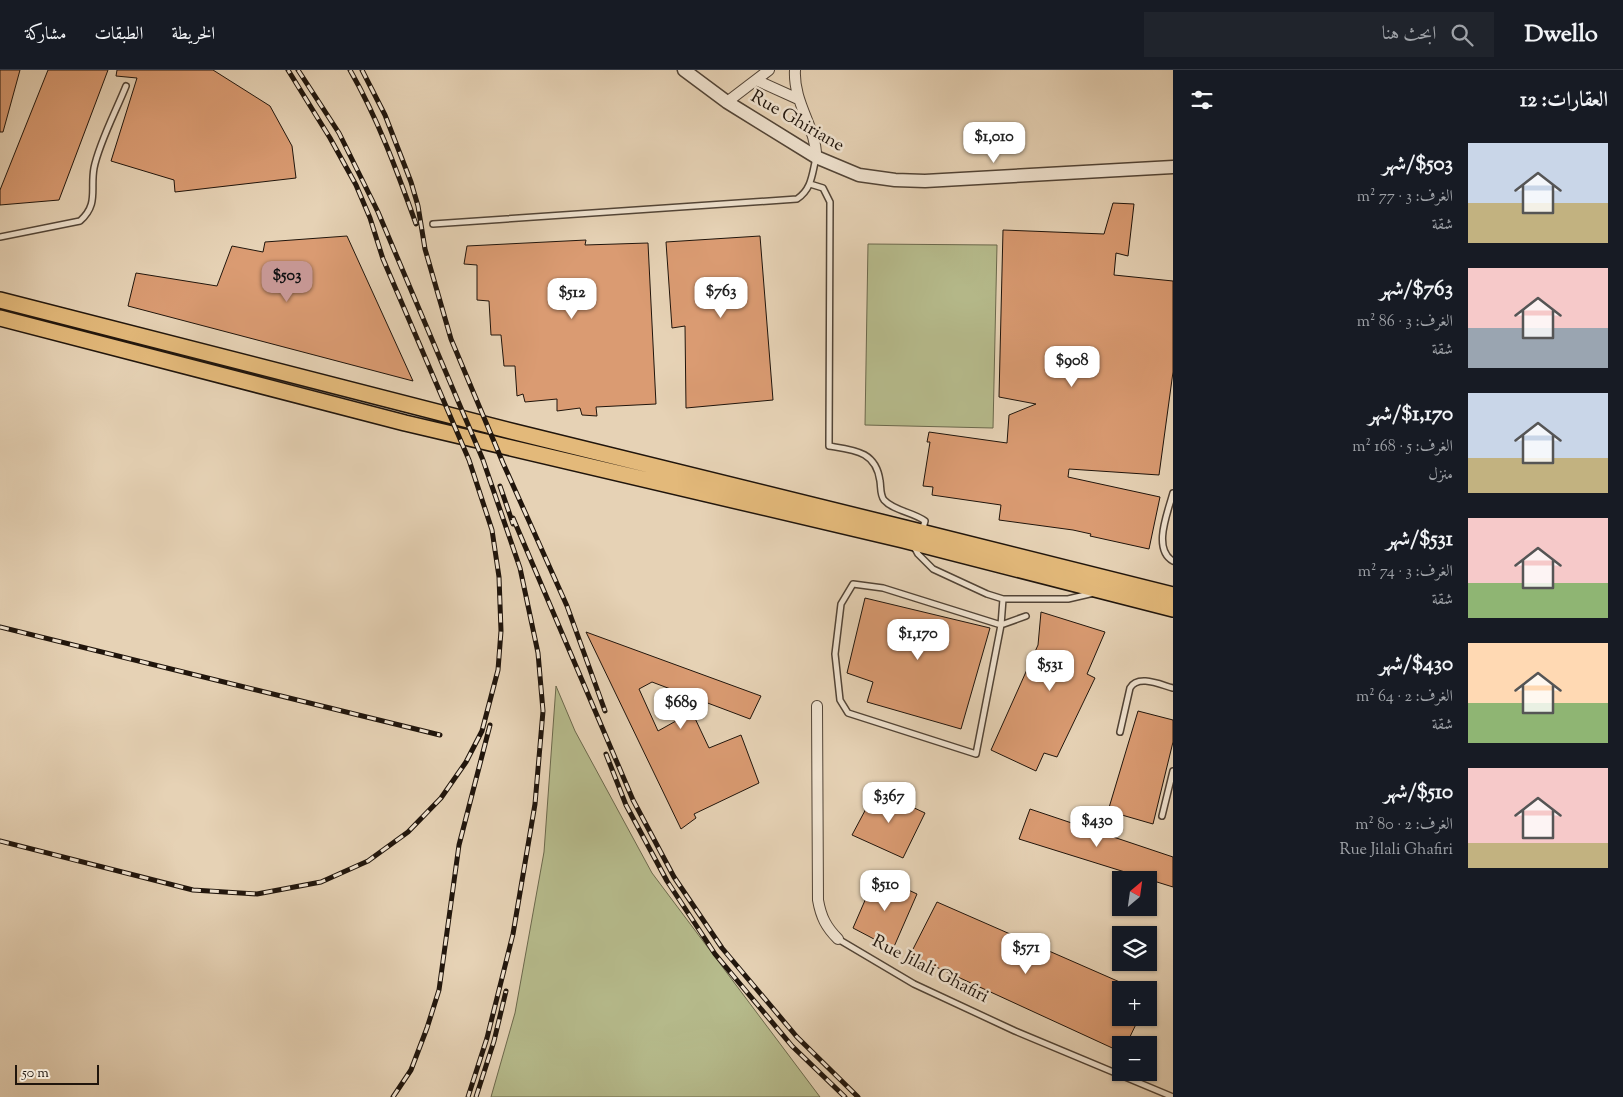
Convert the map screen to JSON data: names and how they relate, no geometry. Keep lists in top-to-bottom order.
{
  "streets": {
    "street": ["Rue Ghiriane", "Rue Jilali Ghafiri"]
  },
  "scale_bar": "50 m",
  "north": "top right",
  "page": {
    "header": "Dwello",
    "search": "ابحث هنا",
    "nav": ["الخريطة", "الطبقات", "مشاركة"],
    "heading": "العقارات: 12",
    "price": [
      "$1,010",
      "$503",
      "$763",
      "$512",
      "$908",
      "$1,170",
      "$531",
      "$689",
      "$367",
      "$430",
      "$510",
      "$571"
    ],
    "list": [
      {
        "name": "$503/شهر",
        "note": "الغرف: 3 · 77 m² · شقة"
      },
      {
        "name": "$763/شهر",
        "note": "الغرف: 3 · 86 m² · شقة"
      },
      {
        "name": "$1,170/شهر",
        "note": "الغرف: 5 · 168 m² · منزل"
      },
      {
        "name": "$531/شهر",
        "note": "الغرف: 3 · 74 m² · شقة"
      },
      {
        "name": "$430/شهر",
        "note": "الغرف: 2 · 64 m² · شقة"
      },
      {
        "name": "$510/شهر",
        "note": "الغرف: 2 · 80 m² · Rue Jilali Ghafiri"
      }
    ],
    "map_buttons": ["+", "−"],
    "scale": "50 m"
  }
}
